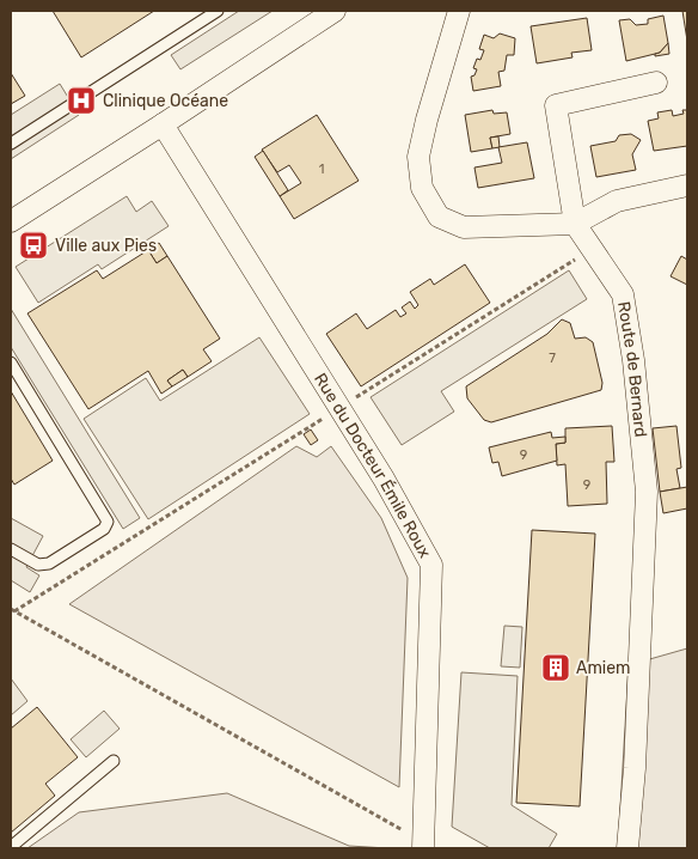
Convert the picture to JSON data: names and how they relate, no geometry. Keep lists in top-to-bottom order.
{
  "streets": {
    "street": ["Route de Bernard", "Rue du Docteur Émile Roux"]
  },
  "places": {
    "hospital": ["Clinique Océane"],
    "bus stop": ["Ville aux Pies"],
    "building": ["Amiem"]
  },
  "house_numbers": [
    "1",
    "7",
    "9",
    "9"
  ]
}
